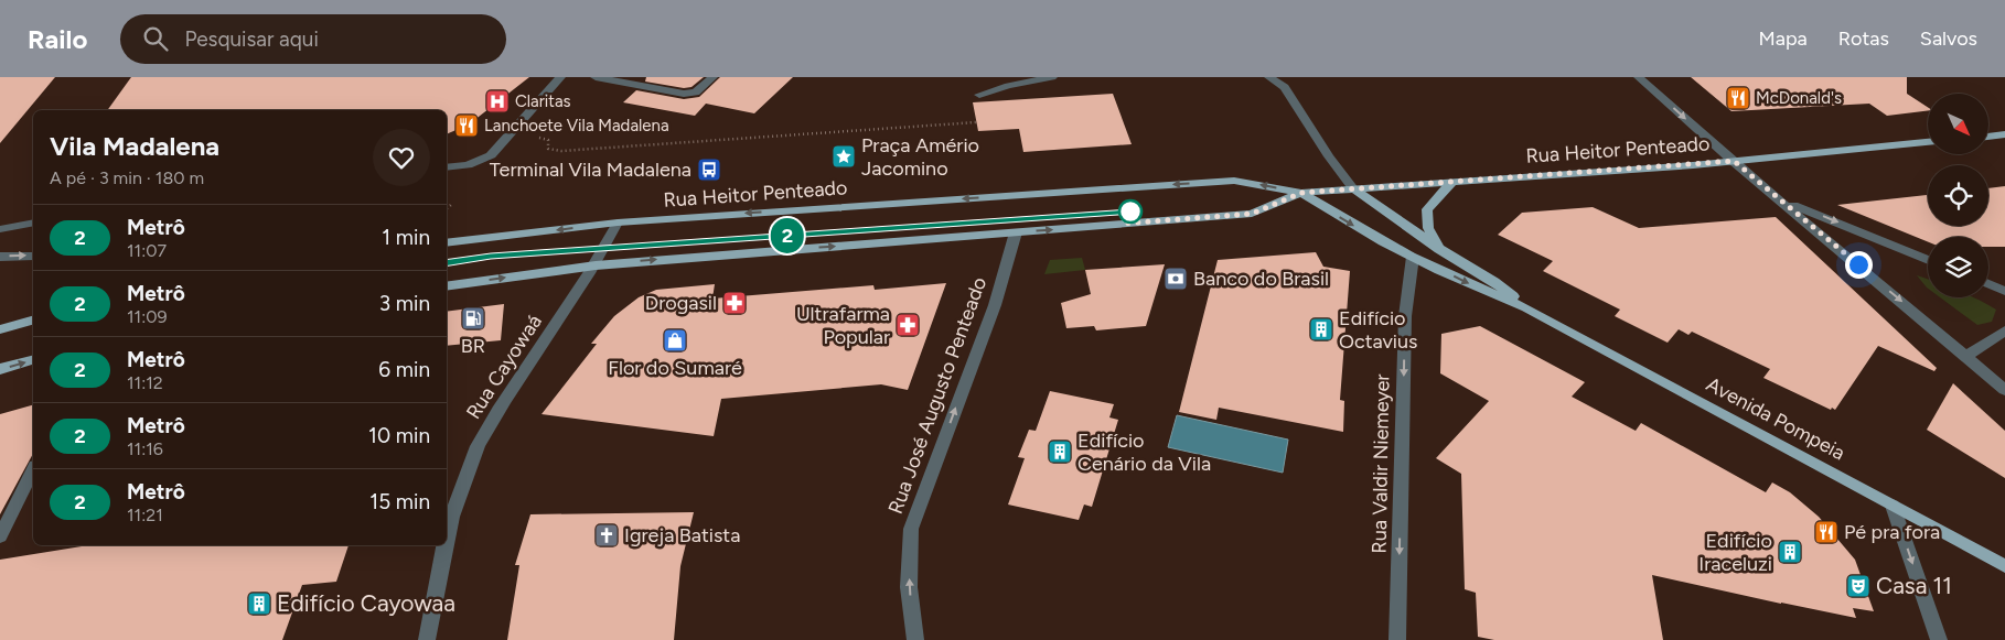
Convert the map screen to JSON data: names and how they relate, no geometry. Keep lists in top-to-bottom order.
{
  "streets": {
    "main road": ["Rua Heitor Penteado", "Avenida Pompeia"],
    "street": ["Rua Cayowaá", "Rua José Augusto Penteado", "Rua Valdir Niemeyer"]
  },
  "crossings": [
    ["Rua Heitor Penteado", "Rua Cayowaá"],
    ["Rua Heitor Penteado", "Rua José Augusto Penteado"],
    ["Rua Heitor Penteado", "Avenida Pompeia"],
    ["Avenida Pompeia", "Rua Valdir Niemeyer"]
  ],
  "one_way": ["Rua José Augusto Penteado", "Rua Valdir Niemeyer"],
  "places": {
    "restaurant": ["McDonald's", "Lanchoete Vila Madalena", "Pé pra fora"],
    "hospital": ["Claritas"],
    "place": ["Praça Amério Jacomino"],
    "bus stop": ["Terminal Vila Madalena"],
    "bank": ["Banco do Brasil"],
    "pharmacy": ["Drogasil", "Ultrafarma Popular"],
    "fuel station": ["BR"],
    "building": [
      "Edifício Octavius",
      "Edifício Cenário da Vila",
      "Edifício Iraceluzi",
      "Edifício Cayowaa"
    ],
    "shop": ["Flor do Sumaré"],
    "church": ["Igreja Batista"],
    "theatre": ["Casa 11"]
  },
  "lines": ["metro line 2"],
  "north": "bottom right",
  "page": {
    "header": "Railo",
    "search": "Pesquisar aqui",
    "nav": ["Mapa", "Rotas", "Salvos"],
    "on_map": "2",
    "heading": ["Vila Madalena", "A pé · 3 min · 180 m"],
    "list": [
      {
        "mark": "2",
        "name": "Metrô",
        "note": "11:07",
        "value": "1 min"
      },
      {
        "mark": "2",
        "name": "Metrô",
        "note": "11:09",
        "value": "3 min"
      },
      {
        "mark": "2",
        "name": "Metrô",
        "note": "11:12",
        "value": "6 min"
      },
      {
        "mark": "2",
        "name": "Metrô",
        "note": "11:16",
        "value": "10 min"
      },
      {
        "mark": "2",
        "name": "Metrô",
        "note": "11:21",
        "value": "15 min"
      }
    ]
  }
}
